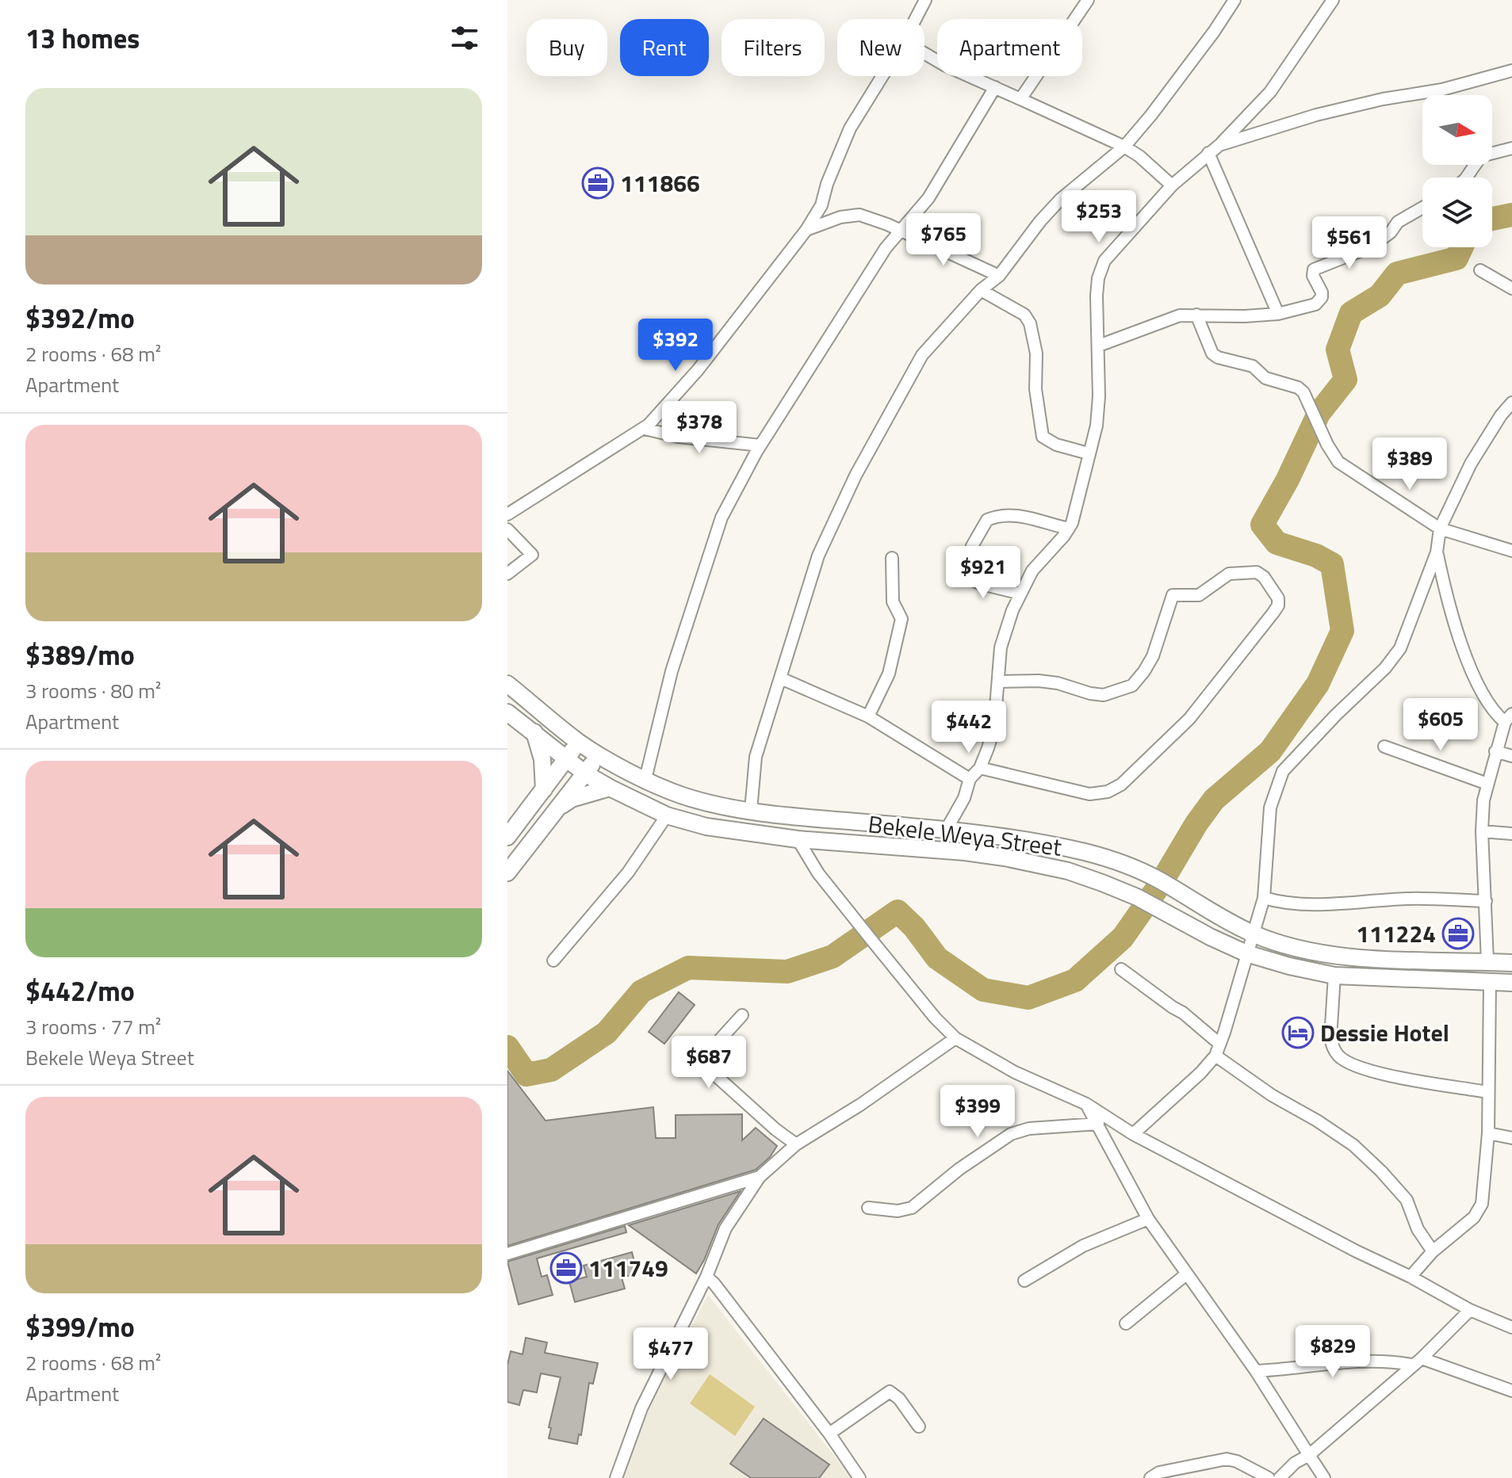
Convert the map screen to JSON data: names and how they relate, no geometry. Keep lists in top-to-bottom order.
{
  "streets": {
    "main road": ["Bekele Weya Street"]
  },
  "places": {
    "office": ["111866", "111224", "111749"],
    "hotel": ["Dessie Hotel"]
  },
  "north": "right",
  "page": {
    "heading": "13 homes",
    "chip": [
      "Buy",
      "Rent",
      "Filters",
      "New",
      "Apartment"
    ],
    "list": [
      {
        "name": "$392/mo",
        "note": "2 rooms · 68 m² · Apartment"
      },
      {
        "name": "$389/mo",
        "note": "3 rooms · 80 m² · Apartment"
      },
      {
        "name": "$442/mo",
        "note": "3 rooms · 77 m² · Bekele Weya Street"
      },
      {
        "name": "$399/mo",
        "note": "2 rooms · 68 m² · Apartment"
      }
    ],
    "price": [
      "$253",
      "$765",
      "$561",
      "$392",
      "$378",
      "$389",
      "$921",
      "$605",
      "$442",
      "$687",
      "$399",
      "$829",
      "$477"
    ]
  }
}
